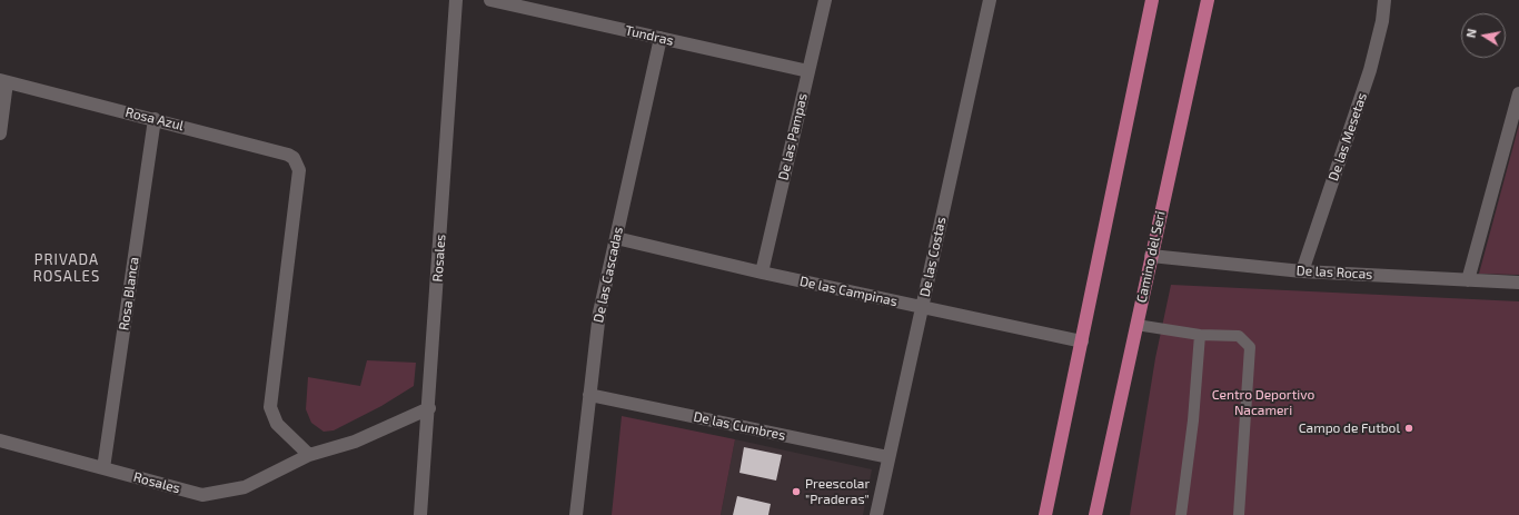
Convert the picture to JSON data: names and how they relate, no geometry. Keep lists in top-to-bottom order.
{
  "streets": {
    "main road": ["Camino del Seri"],
    "street": [
      "Tundras",
      "Rosa Azul",
      "De las Pampas",
      "De las Mesetas",
      "De las Costas",
      "Rosales",
      "De las Rocas",
      "De las Cascadas",
      "De las Campinas",
      "Rosa Blanca",
      "De las Cumbres"
    ]
  },
  "crossings": [
    ["Tundras", "De las Pampas"],
    ["Tundras", "De las Cascadas"],
    ["Rosa Azul", "Rosales"],
    ["Rosa Azul", "Rosa Blanca"],
    ["De las Pampas", "De las Campinas"],
    ["De las Mesetas", "De las Rocas"],
    ["De las Costas", "De las Campinas"],
    ["De las Costas", "De las Cumbres"],
    ["Camino del Seri", "De las Rocas"],
    ["Rosales", "Rosa Blanca"],
    ["De las Cascadas", "De las Campinas"],
    ["De las Cascadas", "De las Cumbres"]
  ],
  "districts": ["PRIVADA ROSALES"],
  "parks": ["Centro Deportivo Nacameri"],
  "places": ["Campo de Futbol", "Preescolar \"Praderas\""],
  "north": "left"
}
